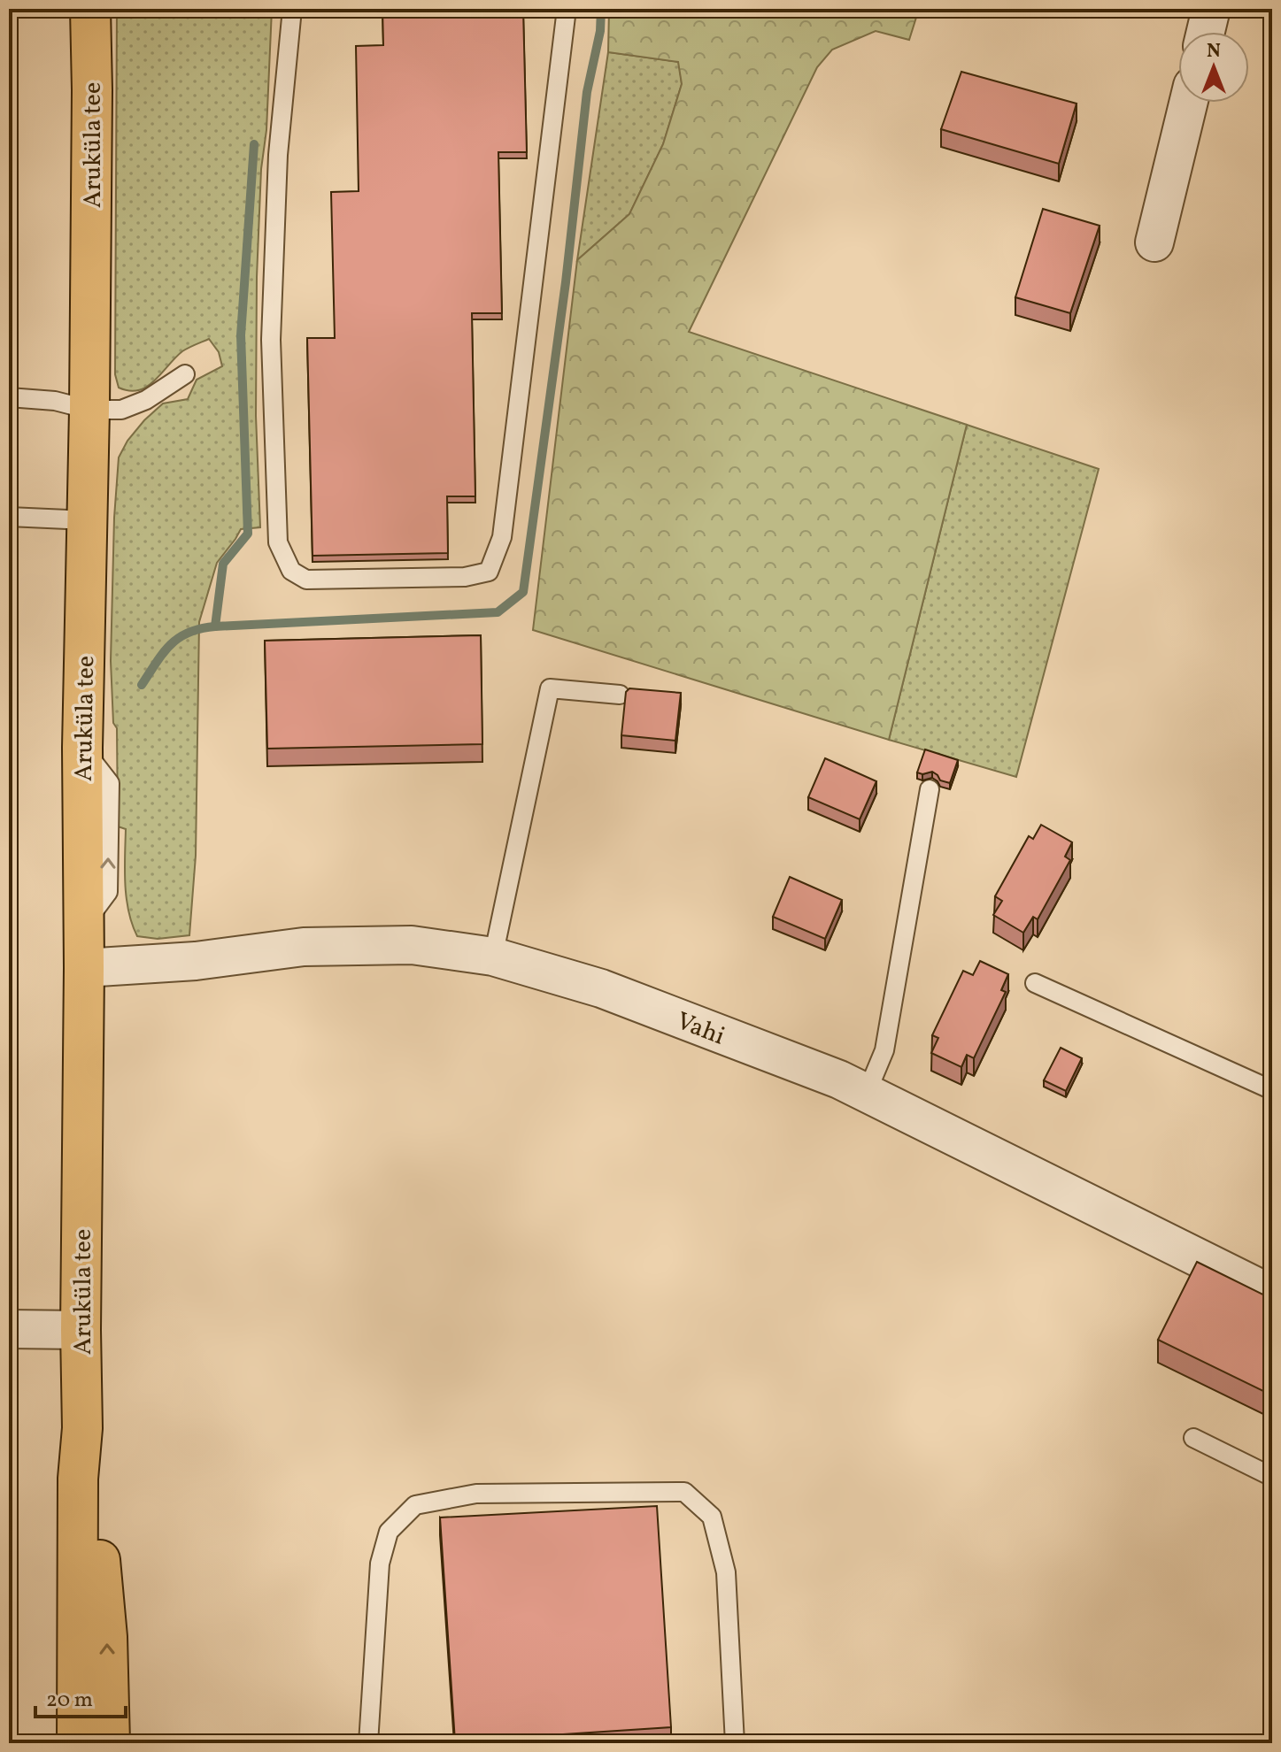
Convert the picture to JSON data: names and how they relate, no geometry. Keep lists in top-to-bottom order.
{
  "streets": {
    "highway": ["Aruküla tee"],
    "street": ["Vahi"]
  },
  "crossings": [
    ["Aruküla tee", "Vahi"]
  ],
  "scale_bar": "20 m",
  "north": "top"
}
